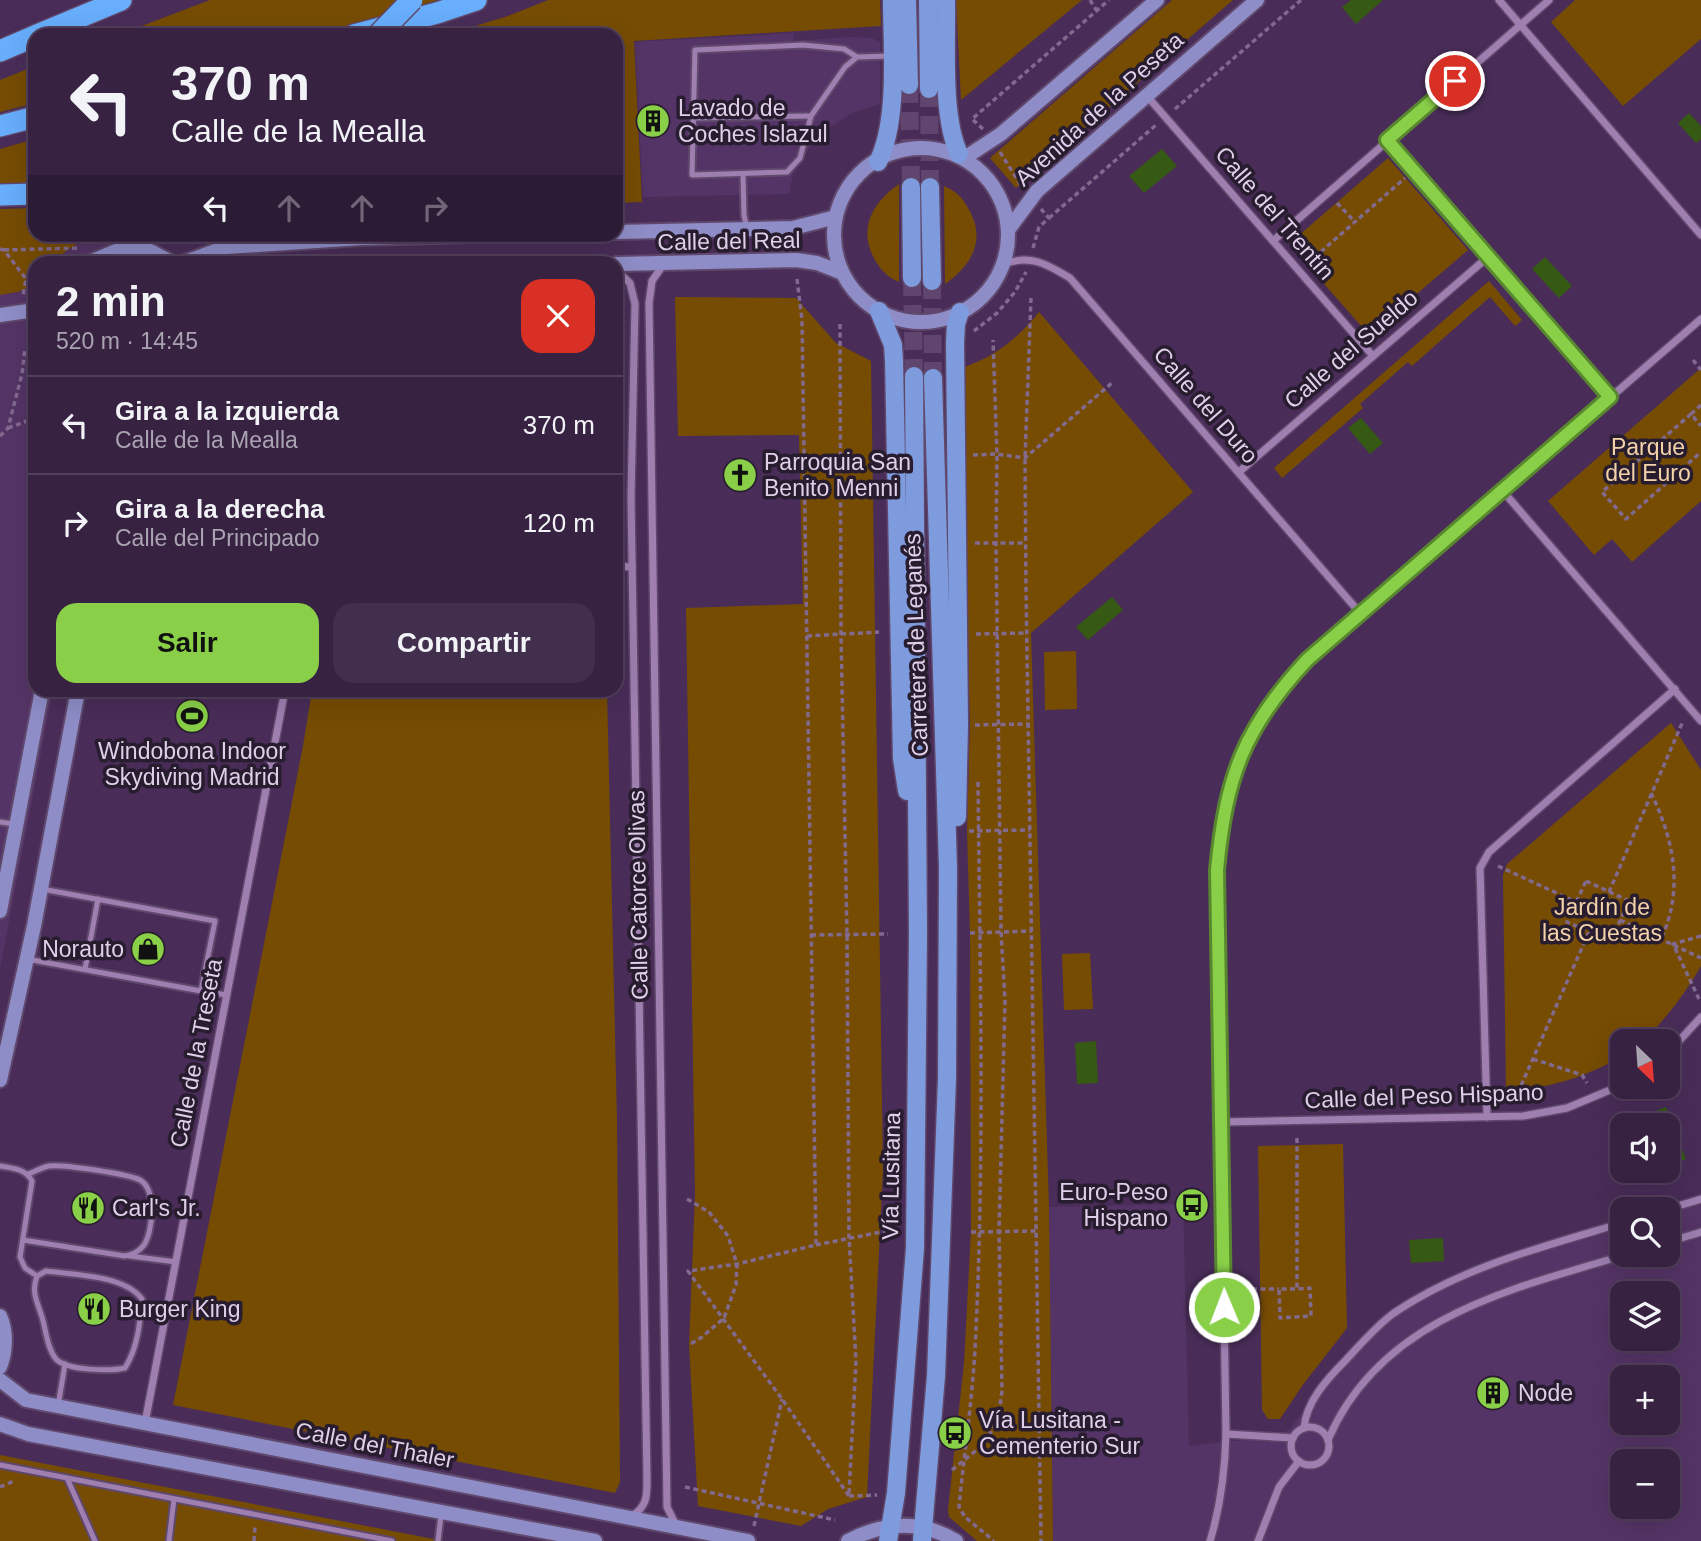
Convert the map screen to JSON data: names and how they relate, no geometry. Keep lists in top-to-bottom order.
{
  "streets": {
    "main road": ["Carretera de Leganés", "Vía Lusitana"],
    "street": [
      "Avenida de la Peseta",
      "Calle del Trentín",
      "Calle del Real",
      "Calle del Sueldo",
      "Calle del Duro",
      "Calle Catorce Olivas",
      "Calle de la Treseta",
      "Calle del Peso Hispano",
      "Calle del Thaler"
    ]
  },
  "crossings": [
    ["Avenida de la Peseta", "Calle del Trentín"],
    ["Avenida de la Peseta", "Calle del Real"],
    ["Avenida de la Peseta", "Calle del Duro"],
    ["Calle del Trentín", "Calle del Sueldo"],
    ["Calle del Real", "Calle del Duro"],
    ["Calle del Real", "Calle Catorce Olivas"],
    ["Calle del Sueldo", "Calle del Duro"],
    ["Carretera de Leganés", "Vía Lusitana"],
    ["Calle Catorce Olivas", "Calle del Thaler"],
    ["Calle de la Treseta", "Calle del Thaler"]
  ],
  "parks": ["Parque del Euro", "Jardín de las Cuestas"],
  "places": {
    "building": ["Lavado de Coches Islazul", "Node"],
    "church": ["Parroquia San Benito Menni"],
    "sports": ["Windobona Indoor Skydiving Madrid"],
    "shop": ["Norauto"],
    "bus stop": ["Euro-Peso Hispano", "Vía Lusitana - Cementerio Sur"],
    "restaurant": ["Carl's Jr.", "Burger King"]
  },
  "north": "bottom right",
  "page": {
    "turn": ["370 m", "Calle de la Mealla"],
    "heading": ["2 min", "520 m · 14:45"],
    "list": [
      {
        "name": "Gira a la izquierda",
        "note": "Calle de la Mealla",
        "value": "370 m"
      },
      {
        "name": "Gira a la derecha",
        "note": "Calle del Principado",
        "value": "120 m"
      }
    ],
    "buttons": ["Salir", "Compartir"],
    "map_buttons": ["+", "−"]
  }
}
